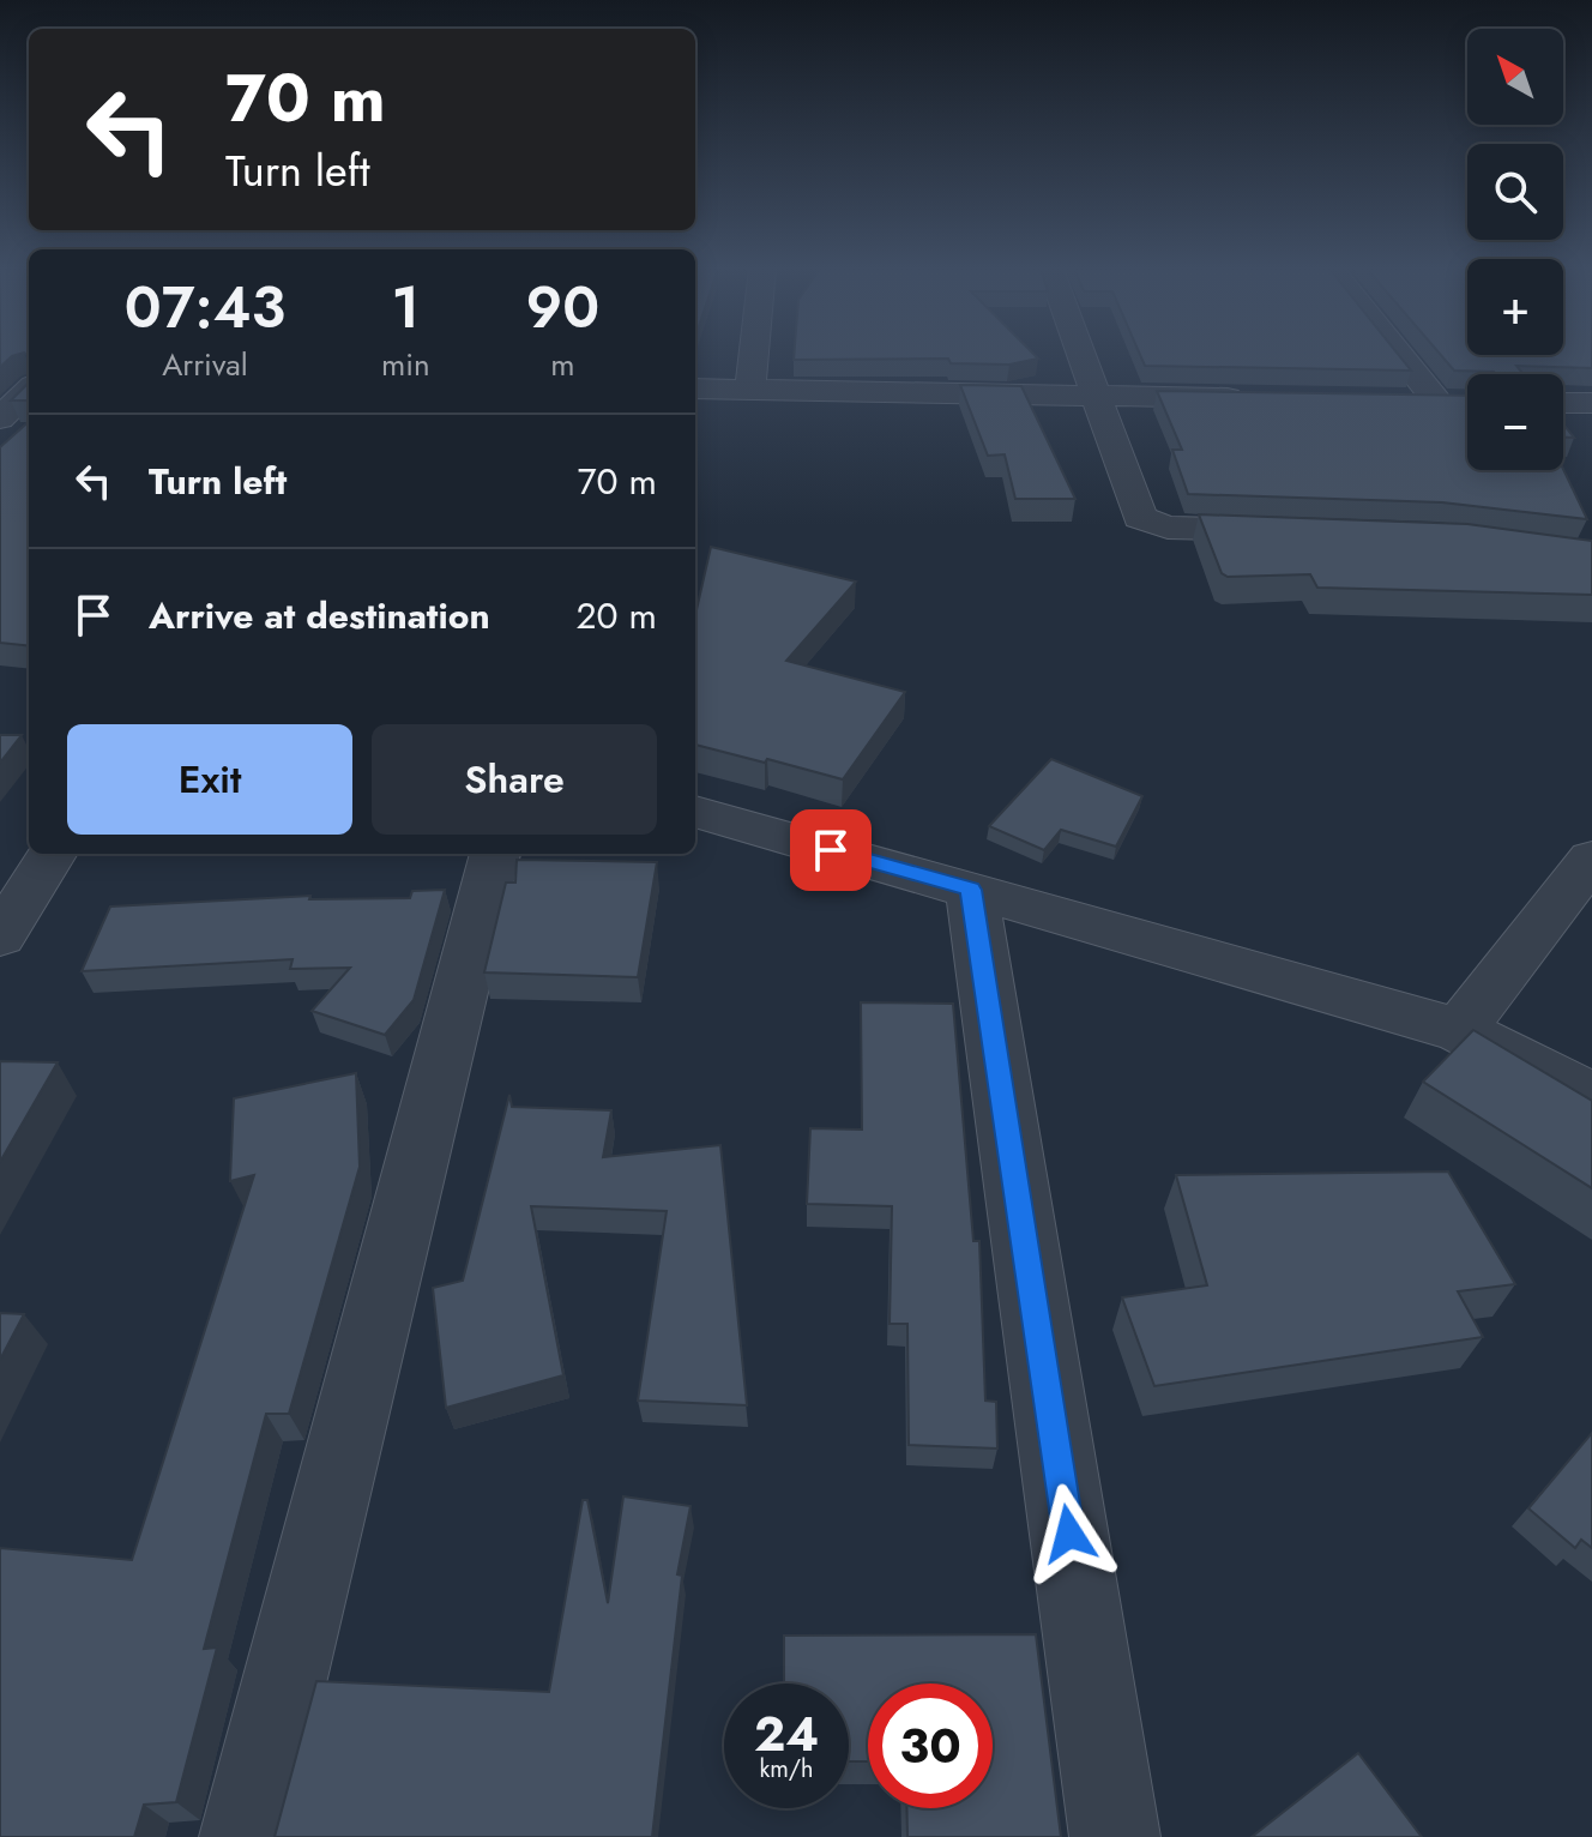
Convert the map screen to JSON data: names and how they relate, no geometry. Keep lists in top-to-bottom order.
{
  "north": "top left",
  "page": {
    "map_buttons": ["+", "−"],
    "turn": ["70 m", "Turn left"],
    "eta": [
      "07:43",
      "Arrival",
      "1",
      "min",
      "90",
      "m"
    ],
    "list": [
      {
        "name": "Turn left",
        "value": "70 m"
      },
      {
        "name": "Arrive at destination",
        "value": "20 m"
      }
    ],
    "buttons": ["Exit", "Share"],
    "speed": "24 km/h",
    "limit": "30"
  }
}
